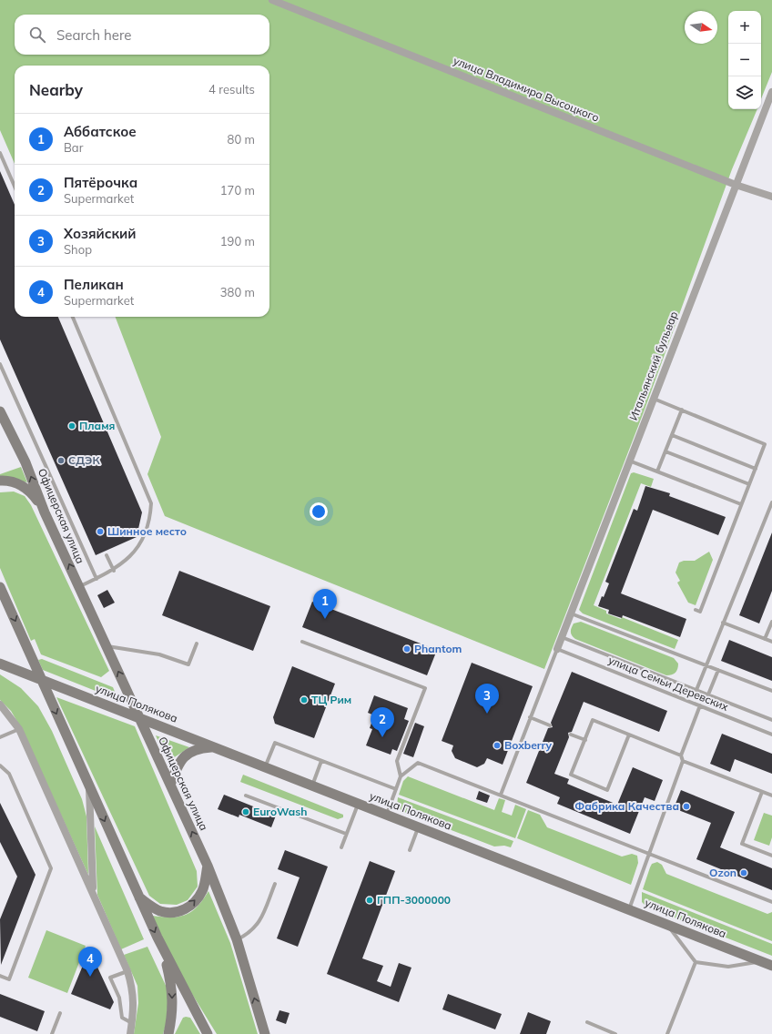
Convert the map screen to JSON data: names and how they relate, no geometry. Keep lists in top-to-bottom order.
{
  "streets": {
    "main road": ["Офицерская улица", "улица Полякова"],
    "street": ["улица Владимира Высоцкого", "Итальянский бульвар"],
    "lane": ["улица Семьи Деревских"]
  },
  "crossings": [
    ["улица Владимира Высоцкого", "Итальянский бульвар"],
    ["Итальянский бульвар", "улица Семьи Деревских"],
    ["Офицерская улица", "улица Полякова"]
  ],
  "places": [
    "Пламя",
    "СДЭК",
    "Шинное место",
    "Phantom",
    "ТЦ Рим",
    "Boxberry",
    "Фабрика Качества",
    "EuroWash",
    "Ozon",
    "ГПП-3000000"
  ],
  "north": "right",
  "page": {
    "map_buttons": ["+", "−"],
    "search": "Search here",
    "heading": ["Nearby", "4 results"],
    "list": [
      {
        "mark": "1",
        "name": "Аббатское",
        "note": "Bar",
        "value": "80 m"
      },
      {
        "mark": "2",
        "name": "Пятёрочка",
        "note": "Supermarket",
        "value": "170 m"
      },
      {
        "mark": "3",
        "name": "Хозяйский",
        "note": "Shop",
        "value": "190 m"
      },
      {
        "mark": "4",
        "name": "Пеликан",
        "note": "Supermarket",
        "value": "380 m"
      }
    ],
    "pins": [
      "1",
      "3",
      "2",
      "4"
    ]
  }
}
